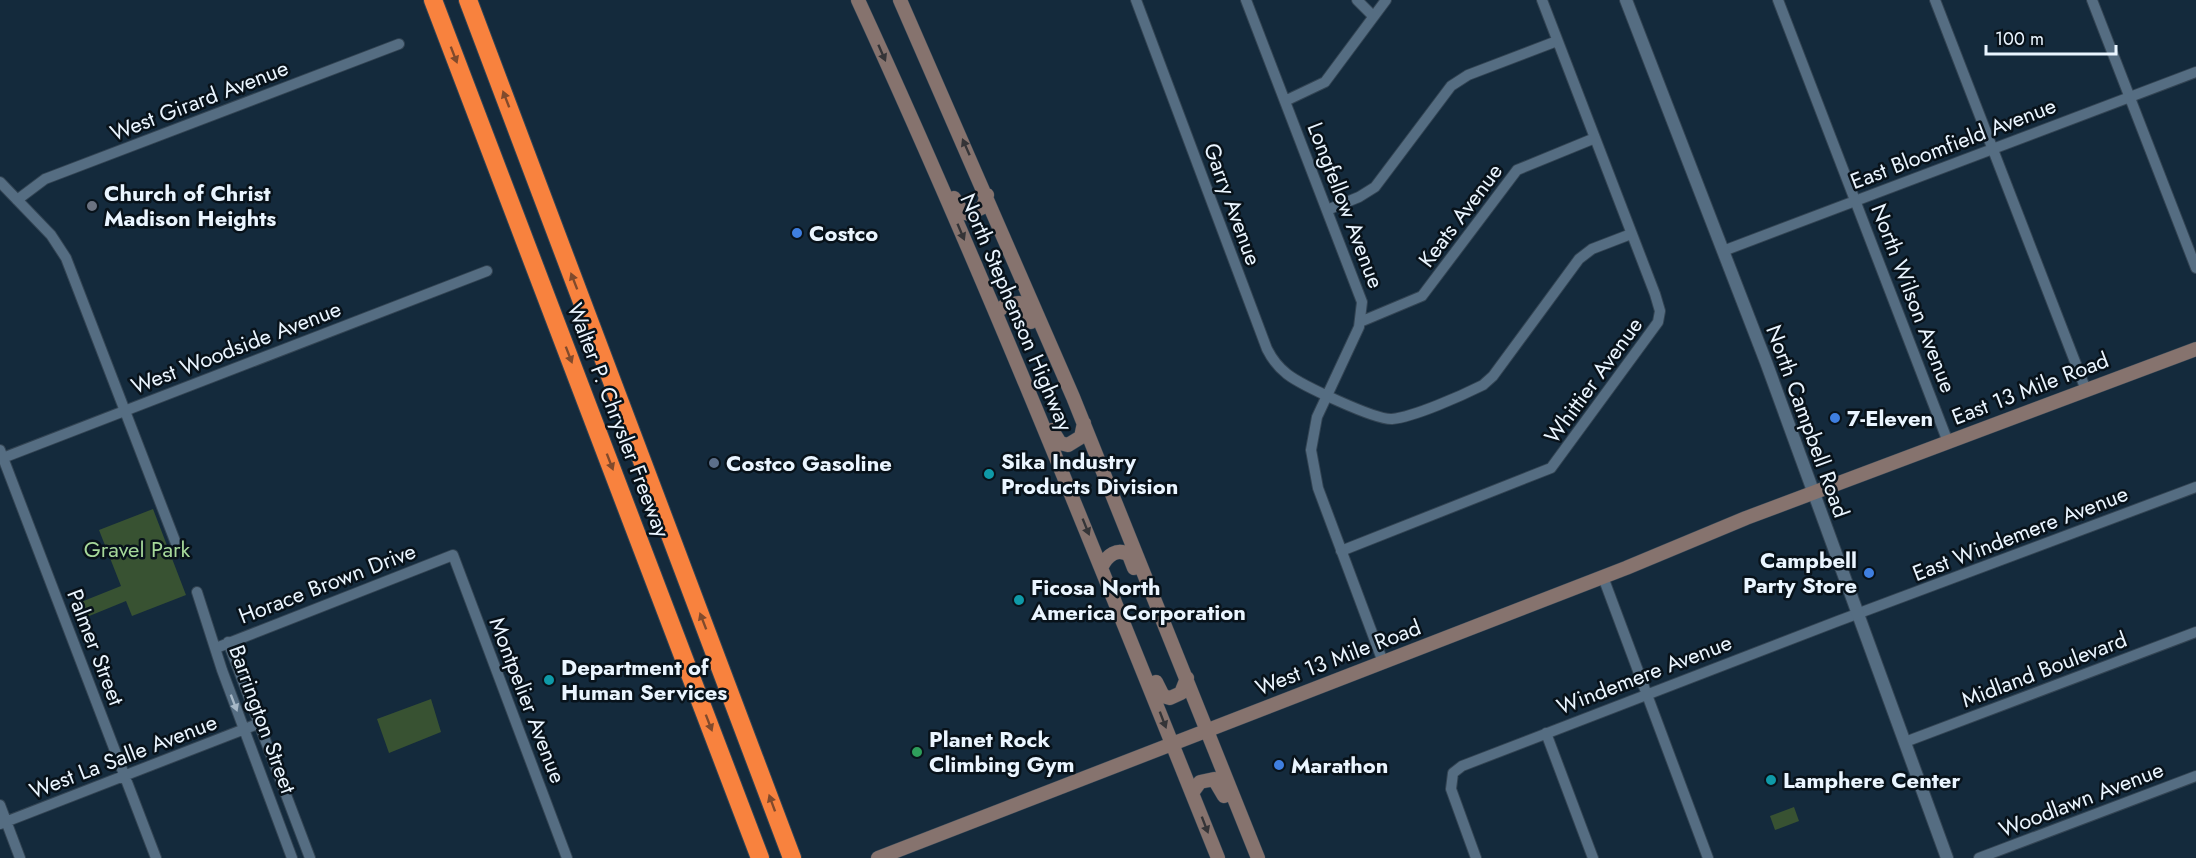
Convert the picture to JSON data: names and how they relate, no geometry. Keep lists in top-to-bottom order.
{
  "streets": {
    "highway": ["Walter P. Chrysler Freeway"],
    "main road": ["North Stephenson Highway", "East 13 Mile Road", "West 13 Mile Road"],
    "street": [
      "West Girard Avenue",
      "East Bloomfield Avenue",
      "Garry Avenue",
      "Longfellow Avenue",
      "Keats Avenue",
      "North Wilson Avenue",
      "West Woodside Avenue",
      "Whittier Avenue",
      "North Campbell Road",
      "East Windemere Avenue",
      "Horace Brown Drive",
      "Palmer Street",
      "Midland Boulevard",
      "Windemere Avenue",
      "Montpelier Avenue",
      "Barrington Street",
      "West La Salle Avenue",
      "Woodlawn Avenue"
    ]
  },
  "crossings": [
    ["East Bloomfield Avenue", "North Wilson Avenue"],
    ["East Bloomfield Avenue", "North Campbell Road"],
    ["Garry Avenue", "Longfellow Avenue"],
    ["Garry Avenue", "Whittier Avenue"],
    ["Longfellow Avenue", "Keats Avenue"],
    ["Longfellow Avenue", "Whittier Avenue"],
    ["Longfellow Avenue", "West 13 Mile Road"],
    ["Keats Avenue", "Whittier Avenue"],
    ["North Wilson Avenue", "East 13 Mile Road"],
    ["North Stephenson Highway", "West 13 Mile Road"],
    ["West Woodside Avenue", "Palmer Street"],
    ["East 13 Mile Road", "North Campbell Road"],
    ["East 13 Mile Road", "West 13 Mile Road"],
    ["North Campbell Road", "East Windemere Avenue"],
    ["North Campbell Road", "West 13 Mile Road"],
    ["North Campbell Road", "Midland Boulevard"],
    ["North Campbell Road", "Windemere Avenue"],
    ["East Windemere Avenue", "Windemere Avenue"],
    ["Horace Brown Drive", "Montpelier Avenue"],
    ["Horace Brown Drive", "Barrington Street"],
    ["Palmer Street", "West La Salle Avenue"],
    ["Barrington Street", "West La Salle Avenue"]
  ],
  "parks": ["Gravel Park"],
  "places": [
    "Church of Christ Madison Heights",
    "Costco",
    "7-Eleven",
    "Costco Gasoline",
    "Sika Industry Products Division",
    "Campbell Party Store",
    "Ficosa North America Corporation",
    "Department of Human Services",
    "Planet Rock Climbing Gym",
    "Marathon",
    "Lamphere Center"
  ],
  "scale_bar": "100 m"
}
